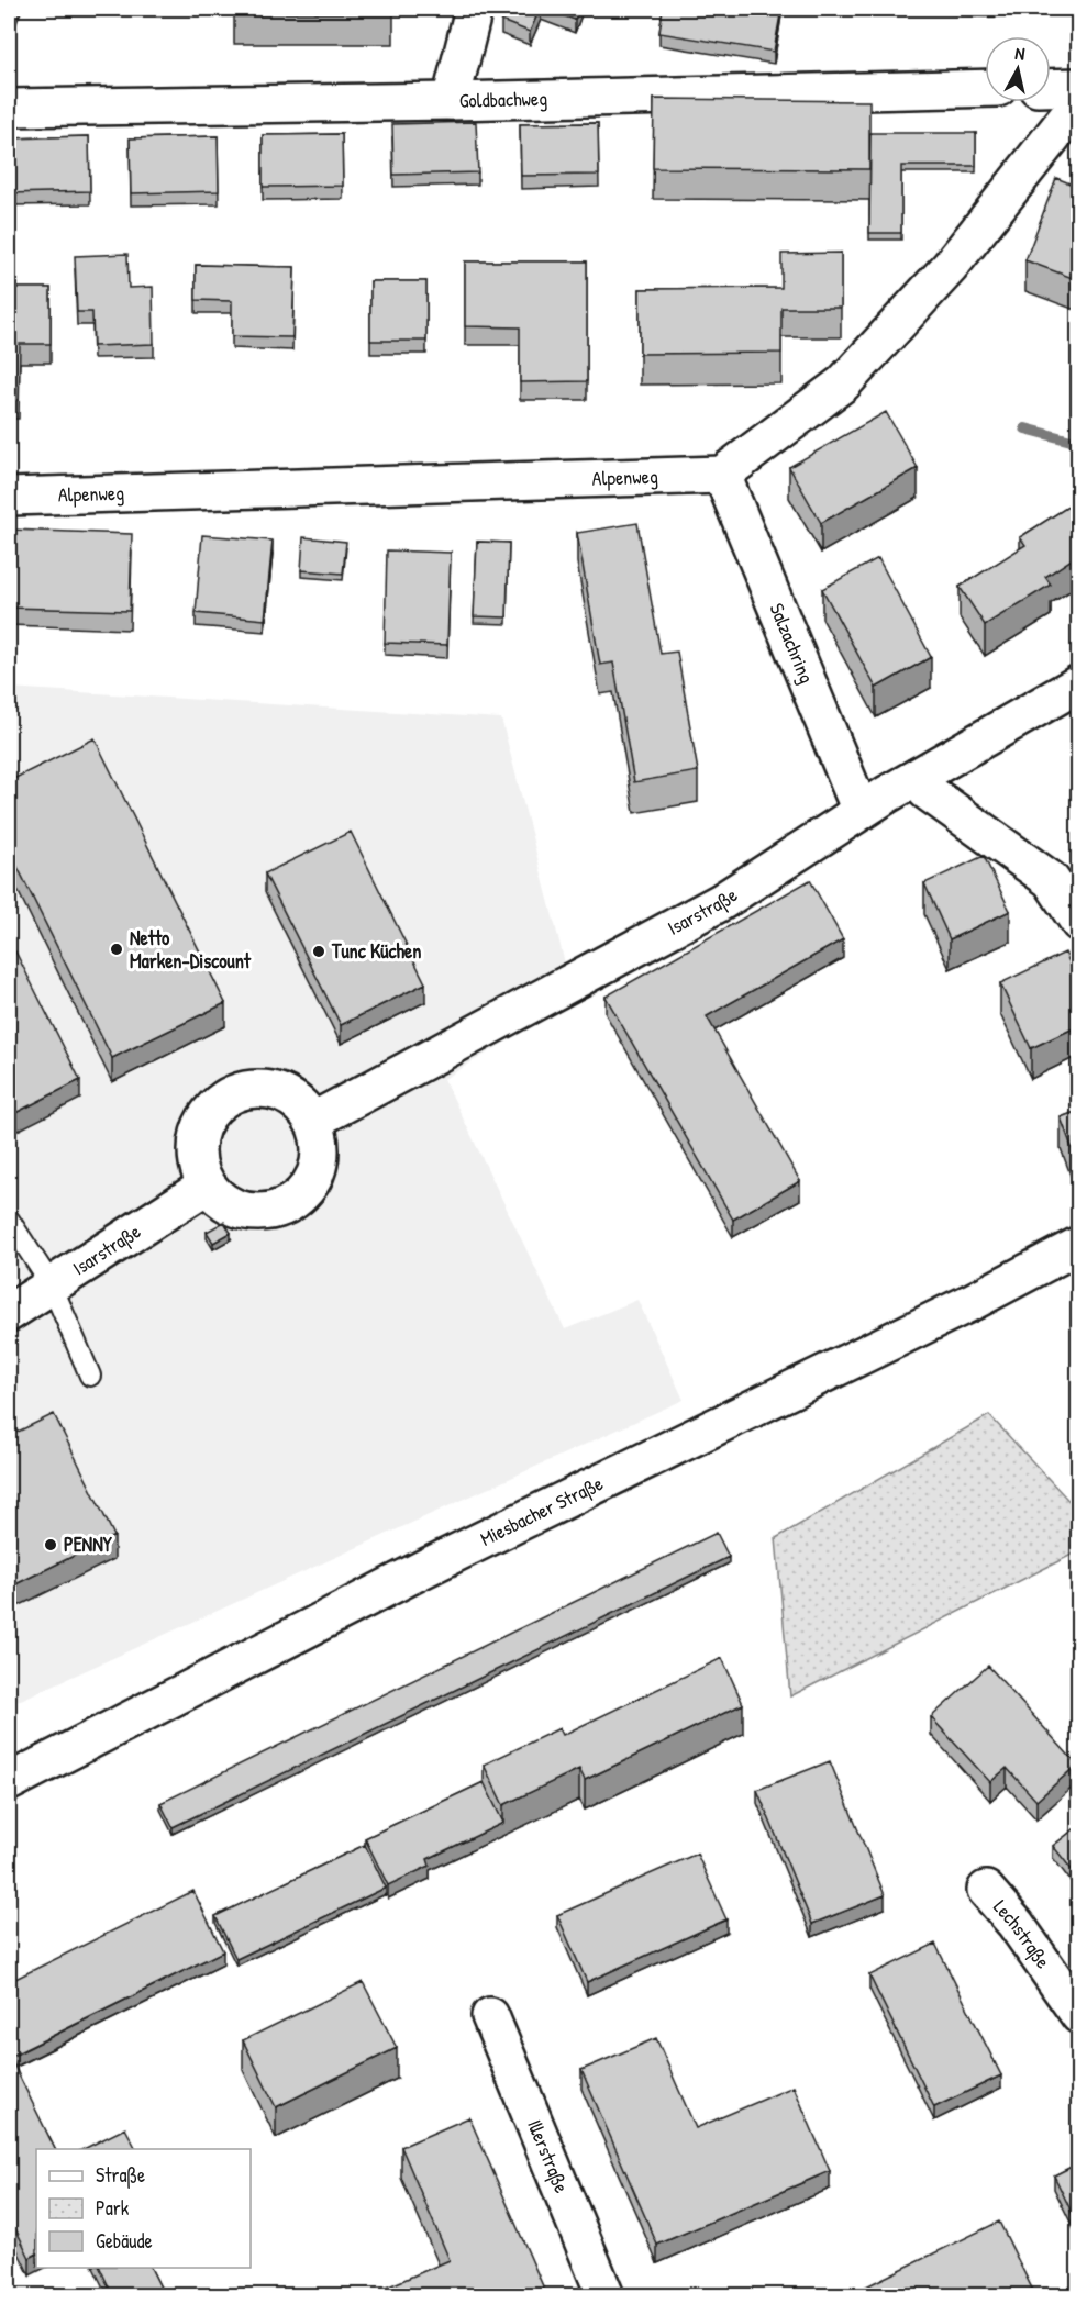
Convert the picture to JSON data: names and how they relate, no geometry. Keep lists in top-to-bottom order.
{
  "streets": {
    "street": [
      "Goldbachweg",
      "Alpenweg",
      "Salzachring",
      "Isarstraße",
      "Miesbacher Straße",
      "Lechstraße",
      "Illerstraße"
    ]
  },
  "crossings": [
    ["Alpenweg", "Salzachring"],
    ["Salzachring", "Isarstraße"]
  ],
  "places": ["Netto Marken-Discount", "Tunc Küchen", "PENNY"],
  "legend": ["Straße", "Park", "Gebäude"],
  "north": "top"
}
